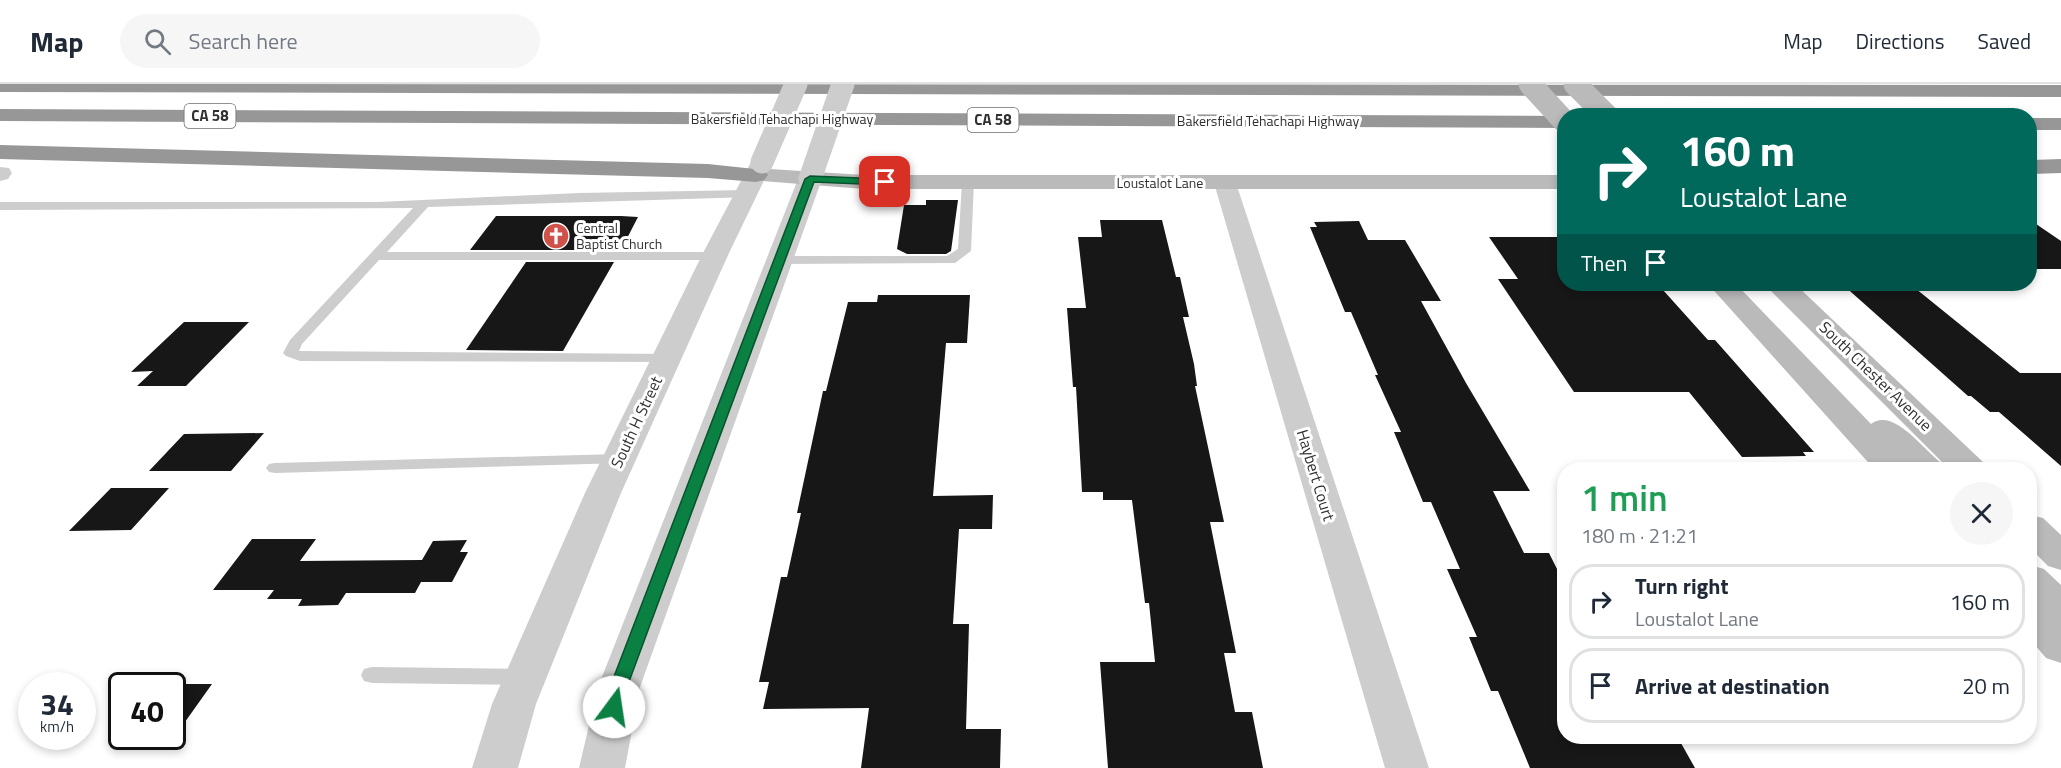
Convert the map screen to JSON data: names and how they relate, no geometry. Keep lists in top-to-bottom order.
{
  "streets": {
    "highway": ["CA 58", "Bakersfield Tehachapi Highway"],
    "main road": ["Loustalot Lane", "South Chester Avenue"],
    "street": ["South H Street", "Haybert Court"]
  },
  "crossings": [
    ["Loustalot Lane", "South H Street"],
    ["Loustalot Lane", "Haybert Court"]
  ],
  "places": {
    "church": ["Central Baptist Church"]
  },
  "page": {
    "header": "Map",
    "search": "Search here",
    "nav": ["Map", "Directions", "Saved"],
    "turn": ["160 m", "Loustalot Lane"],
    "then": "Then",
    "heading": ["1 min", "180 m · 21:21"],
    "list": [
      {
        "name": "Turn right",
        "note": "Loustalot Lane",
        "value": "160 m"
      },
      {
        "name": "Arrive at destination",
        "value": "20 m"
      }
    ],
    "speed": "34 km/h",
    "limit": "40"
  }
}
